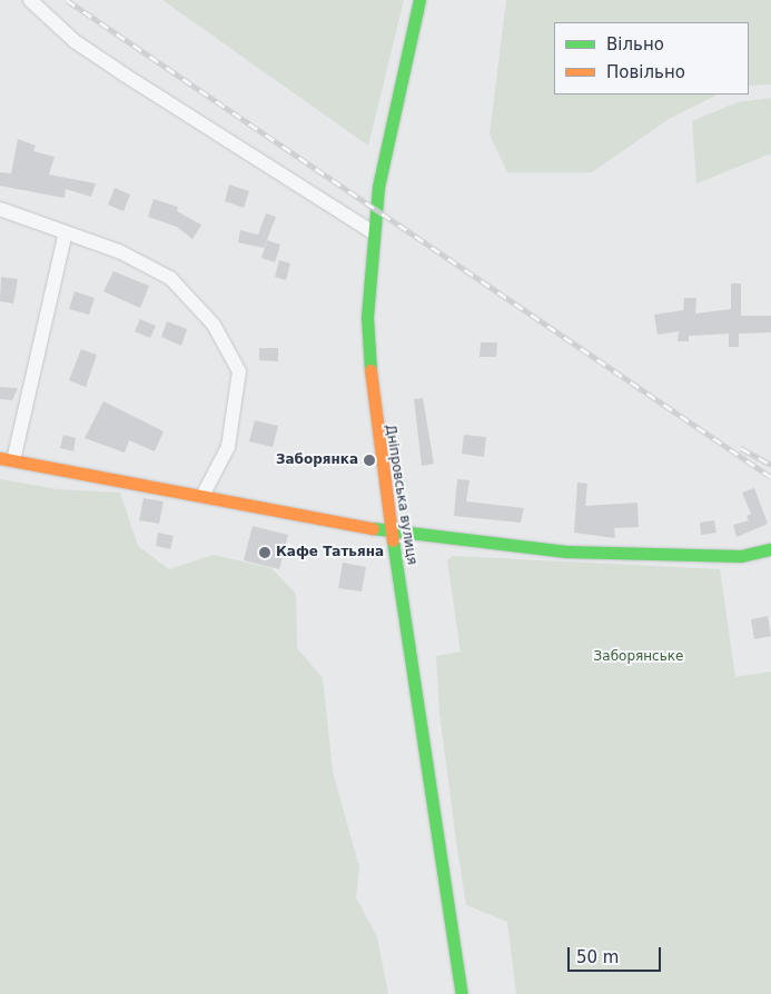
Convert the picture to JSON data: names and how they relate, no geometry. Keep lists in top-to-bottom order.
{
  "streets": {
    "main road": ["Дніпровська вулиця"]
  },
  "parks": ["Заборянське"],
  "places": ["Заборянка", "Кафе Татьяна"],
  "legend": ["Вільно", "Повільно"],
  "scale_bar": "50 m"
}
